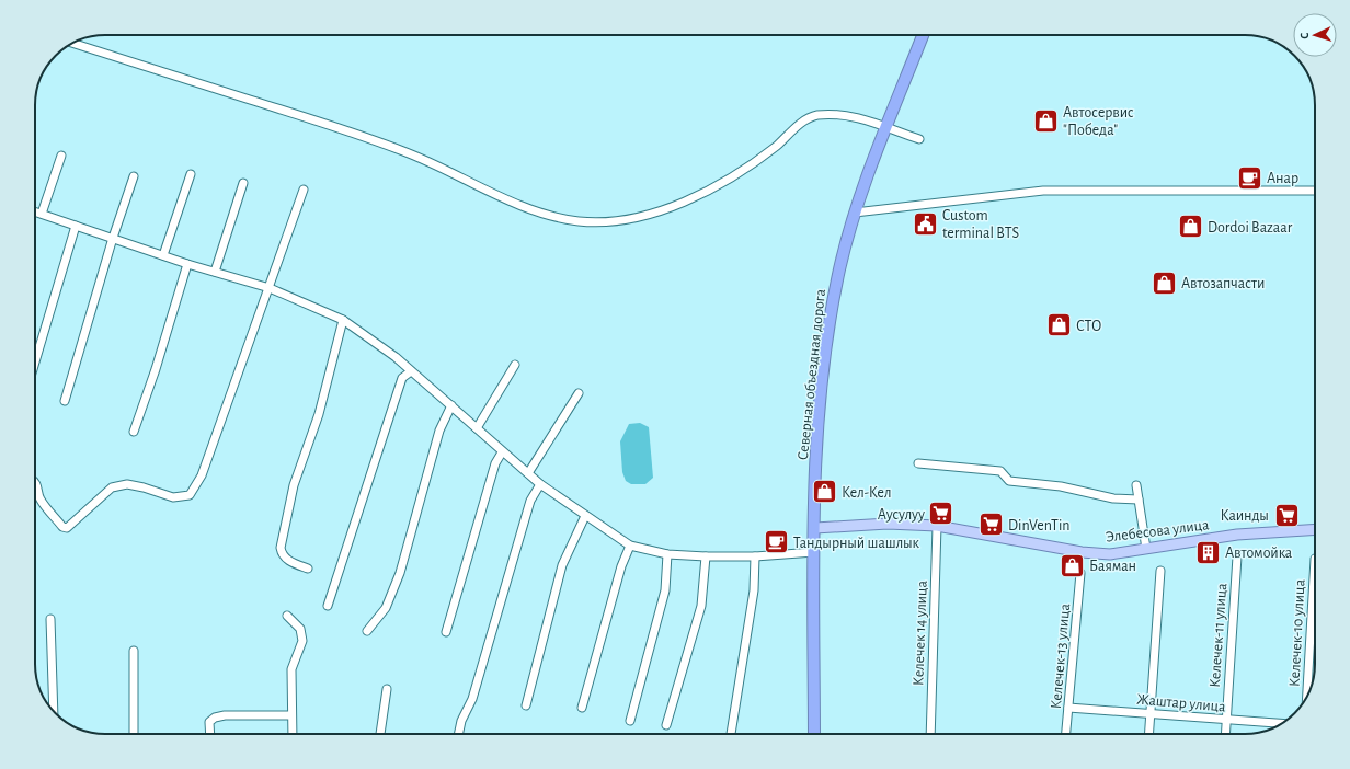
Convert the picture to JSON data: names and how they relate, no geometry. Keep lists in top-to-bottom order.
{
  "streets": {
    "highway": ["Северная объездная дорога"],
    "main road": ["Элебесова улица"],
    "street": [
      "Келечек 14 улица",
      "Келечек-10 улица",
      "Келечек-11 улица",
      "Келечек-13 улица",
      "Жаштар улица"
    ]
  },
  "crossings": [
    ["Северная объездная дорога", "Элебесова улица"],
    ["Элебесова улица", "Келечек 14 улица"],
    ["Келечек-11 улица", "Жаштар улица"],
    ["Келечек-13 улица", "Жаштар улица"]
  ],
  "places": {
    "shop": [
      "Автосервис \"Победа\"",
      "Dordoi Bazaar",
      "Автозапчасти",
      "СТО",
      "Кел-Кел",
      "Баяман"
    ],
    "cafe": ["Анар", "Тандырный шашлык"],
    "public building": ["Custom terminal BTS"],
    "supermarket": ["Аусулуу", "Каинды", "DinVenTin"],
    "building": ["Автомойка"]
  },
  "north": "left"
}
